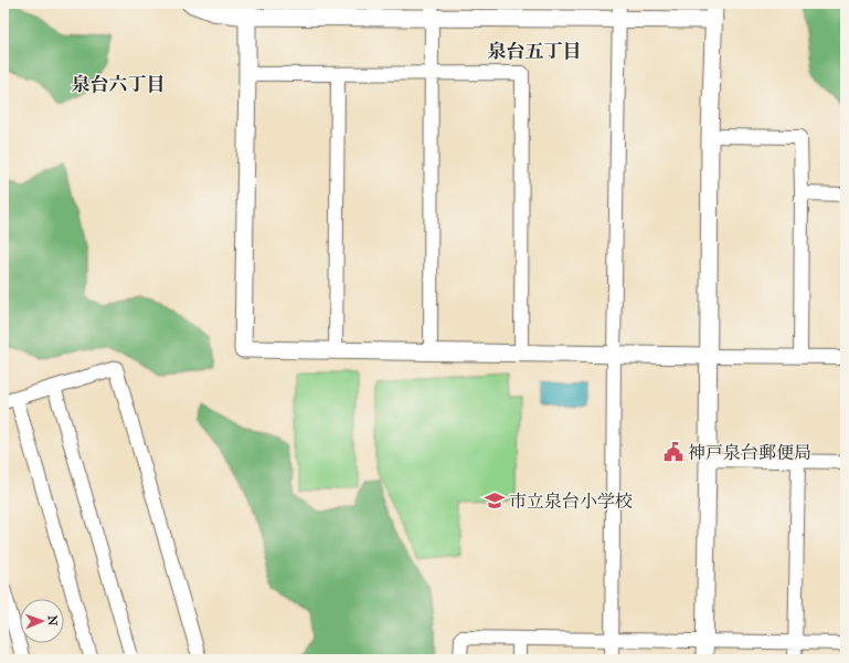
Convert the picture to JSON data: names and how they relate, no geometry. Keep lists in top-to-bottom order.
{
  "districts": ["泉台五丁目", "泉台六丁目"],
  "places": {
    "public building": ["神戸泉台郵便局"],
    "school or university": ["市立泉台小学校"]
  },
  "north": "right"
}
